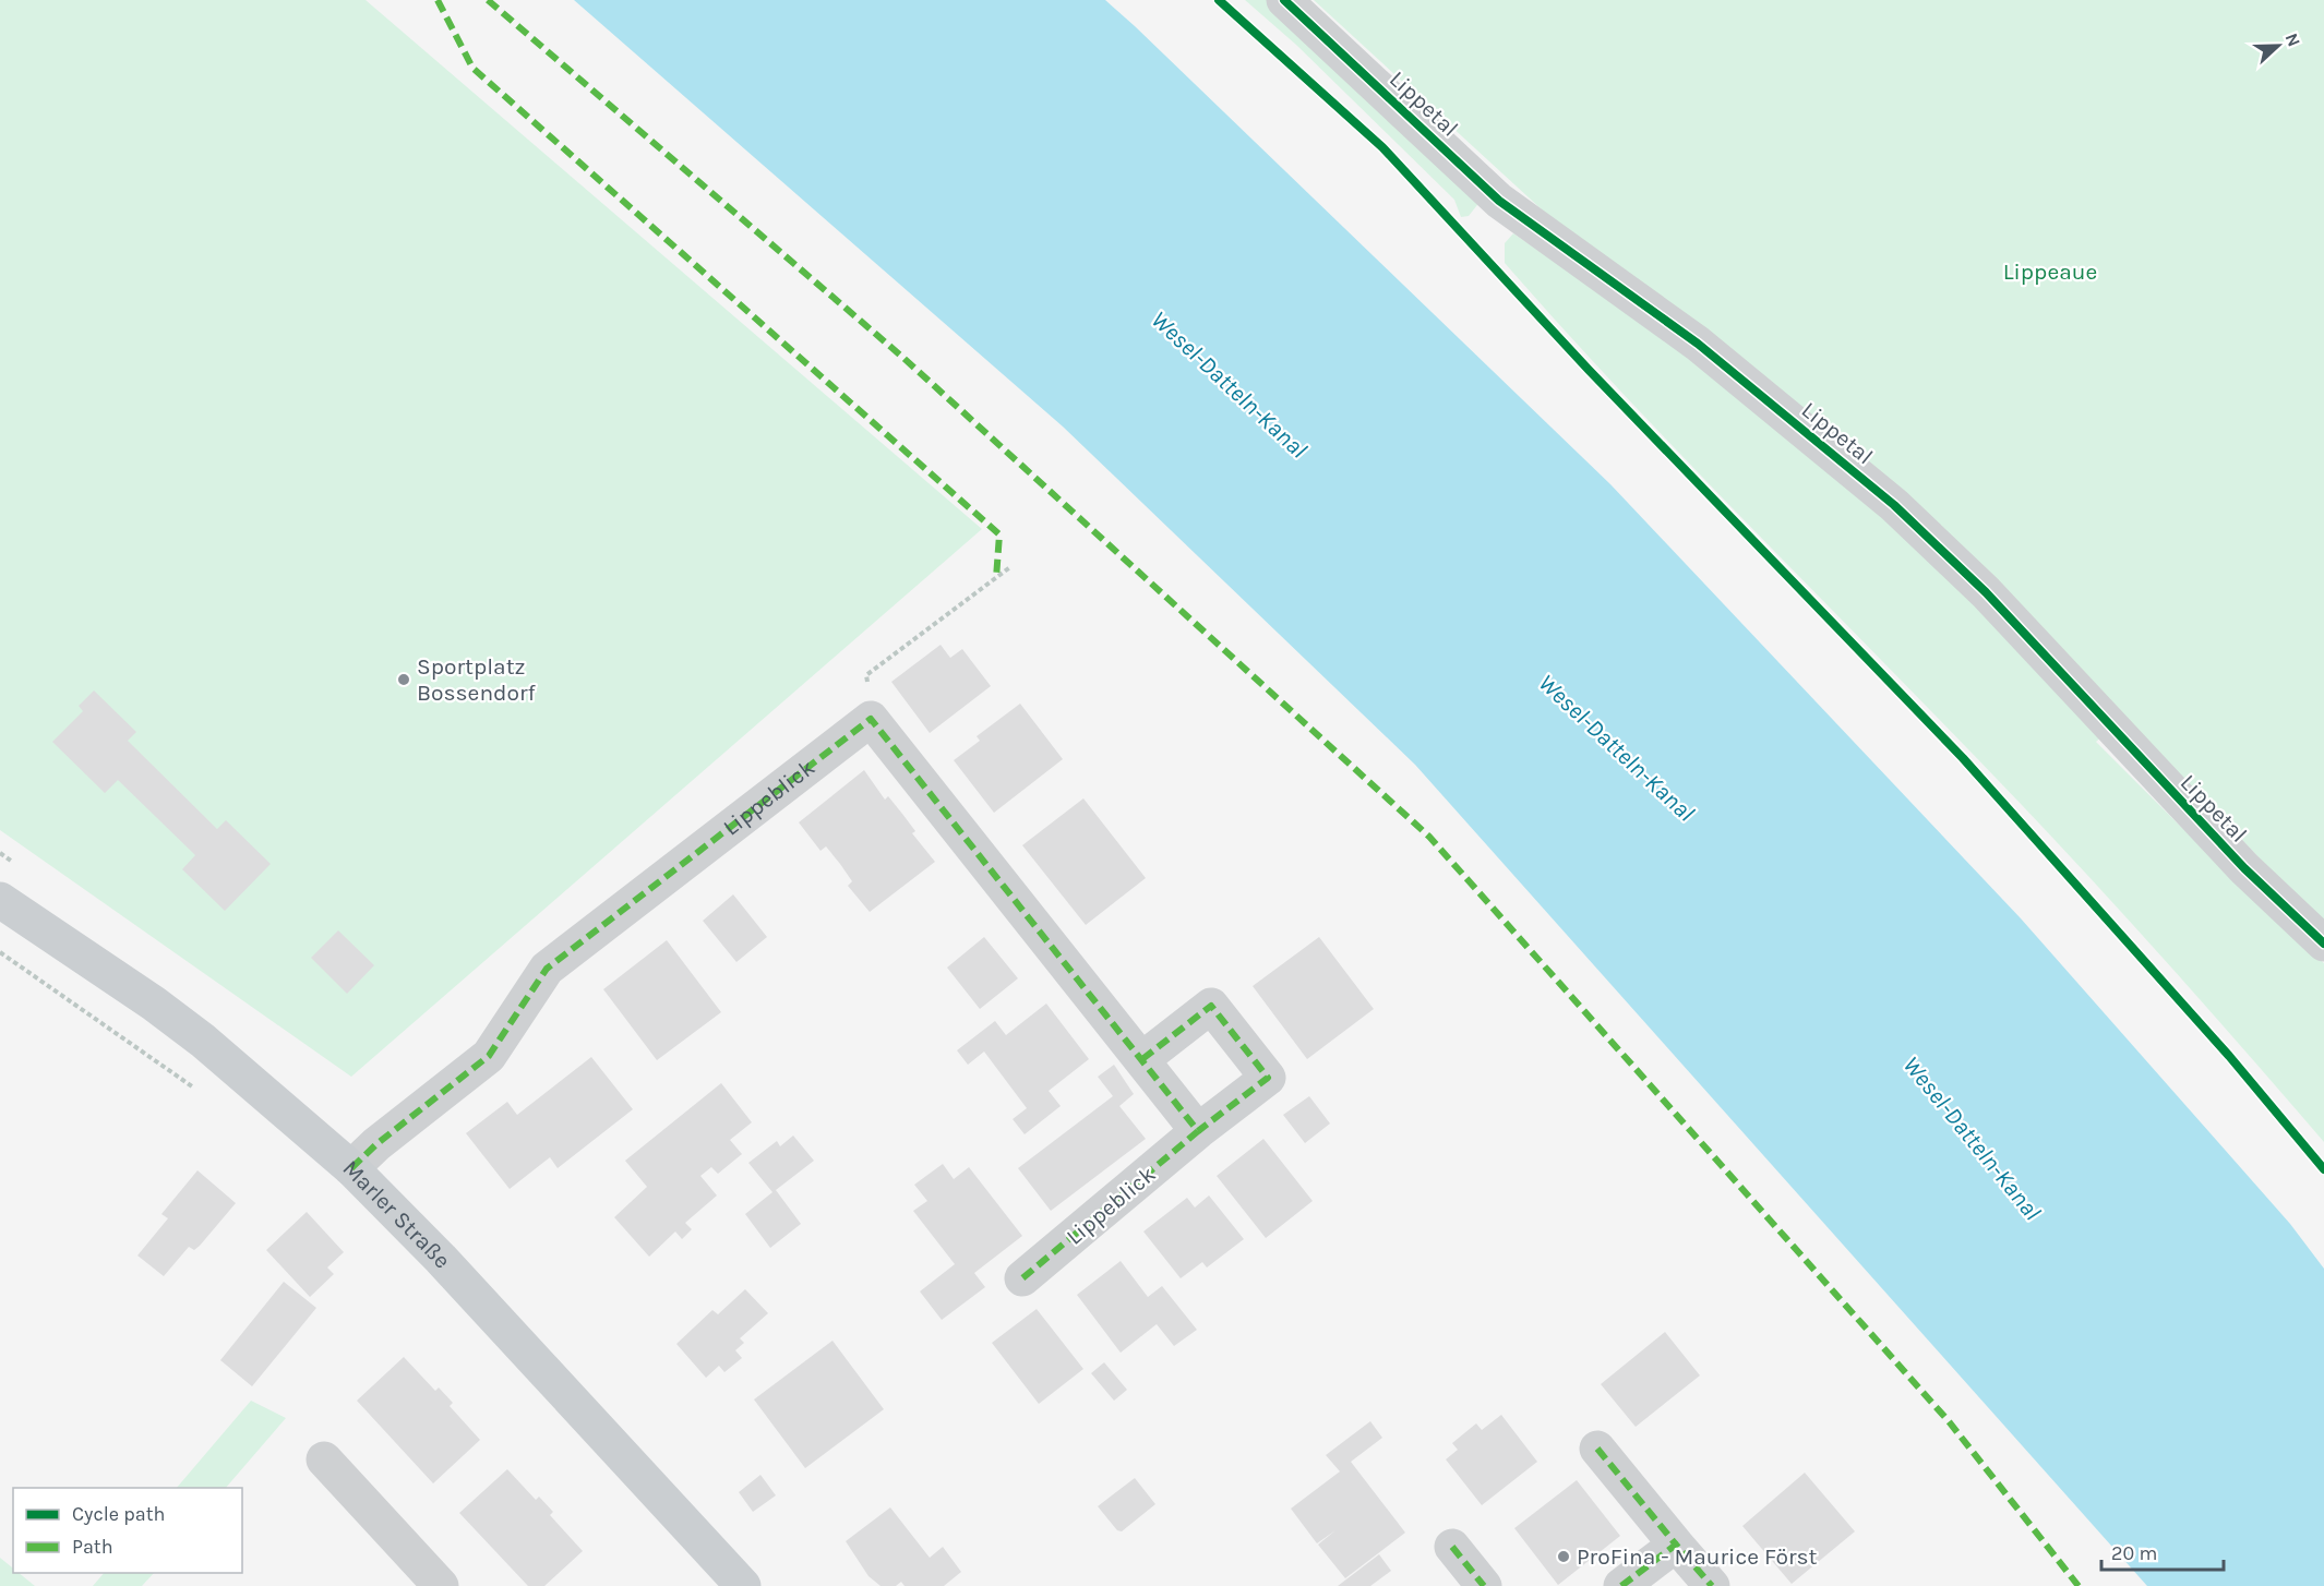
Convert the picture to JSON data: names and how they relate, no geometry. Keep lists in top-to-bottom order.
{
  "streets": {
    "main road": ["Marler Straße"],
    "street": ["Lippetal", "Lippeblick"]
  },
  "crossings": [
    ["Lippeblick", "Marler Straße"]
  ],
  "water": ["Wesel-Datteln-Kanal"],
  "parks": ["Lippeaue"],
  "places": ["Sportplatz Bossendorf", "ProFina - Maurice Först"],
  "legend": ["Cycle path", "Path"],
  "scale_bar": "20 m",
  "north": "right"
}
